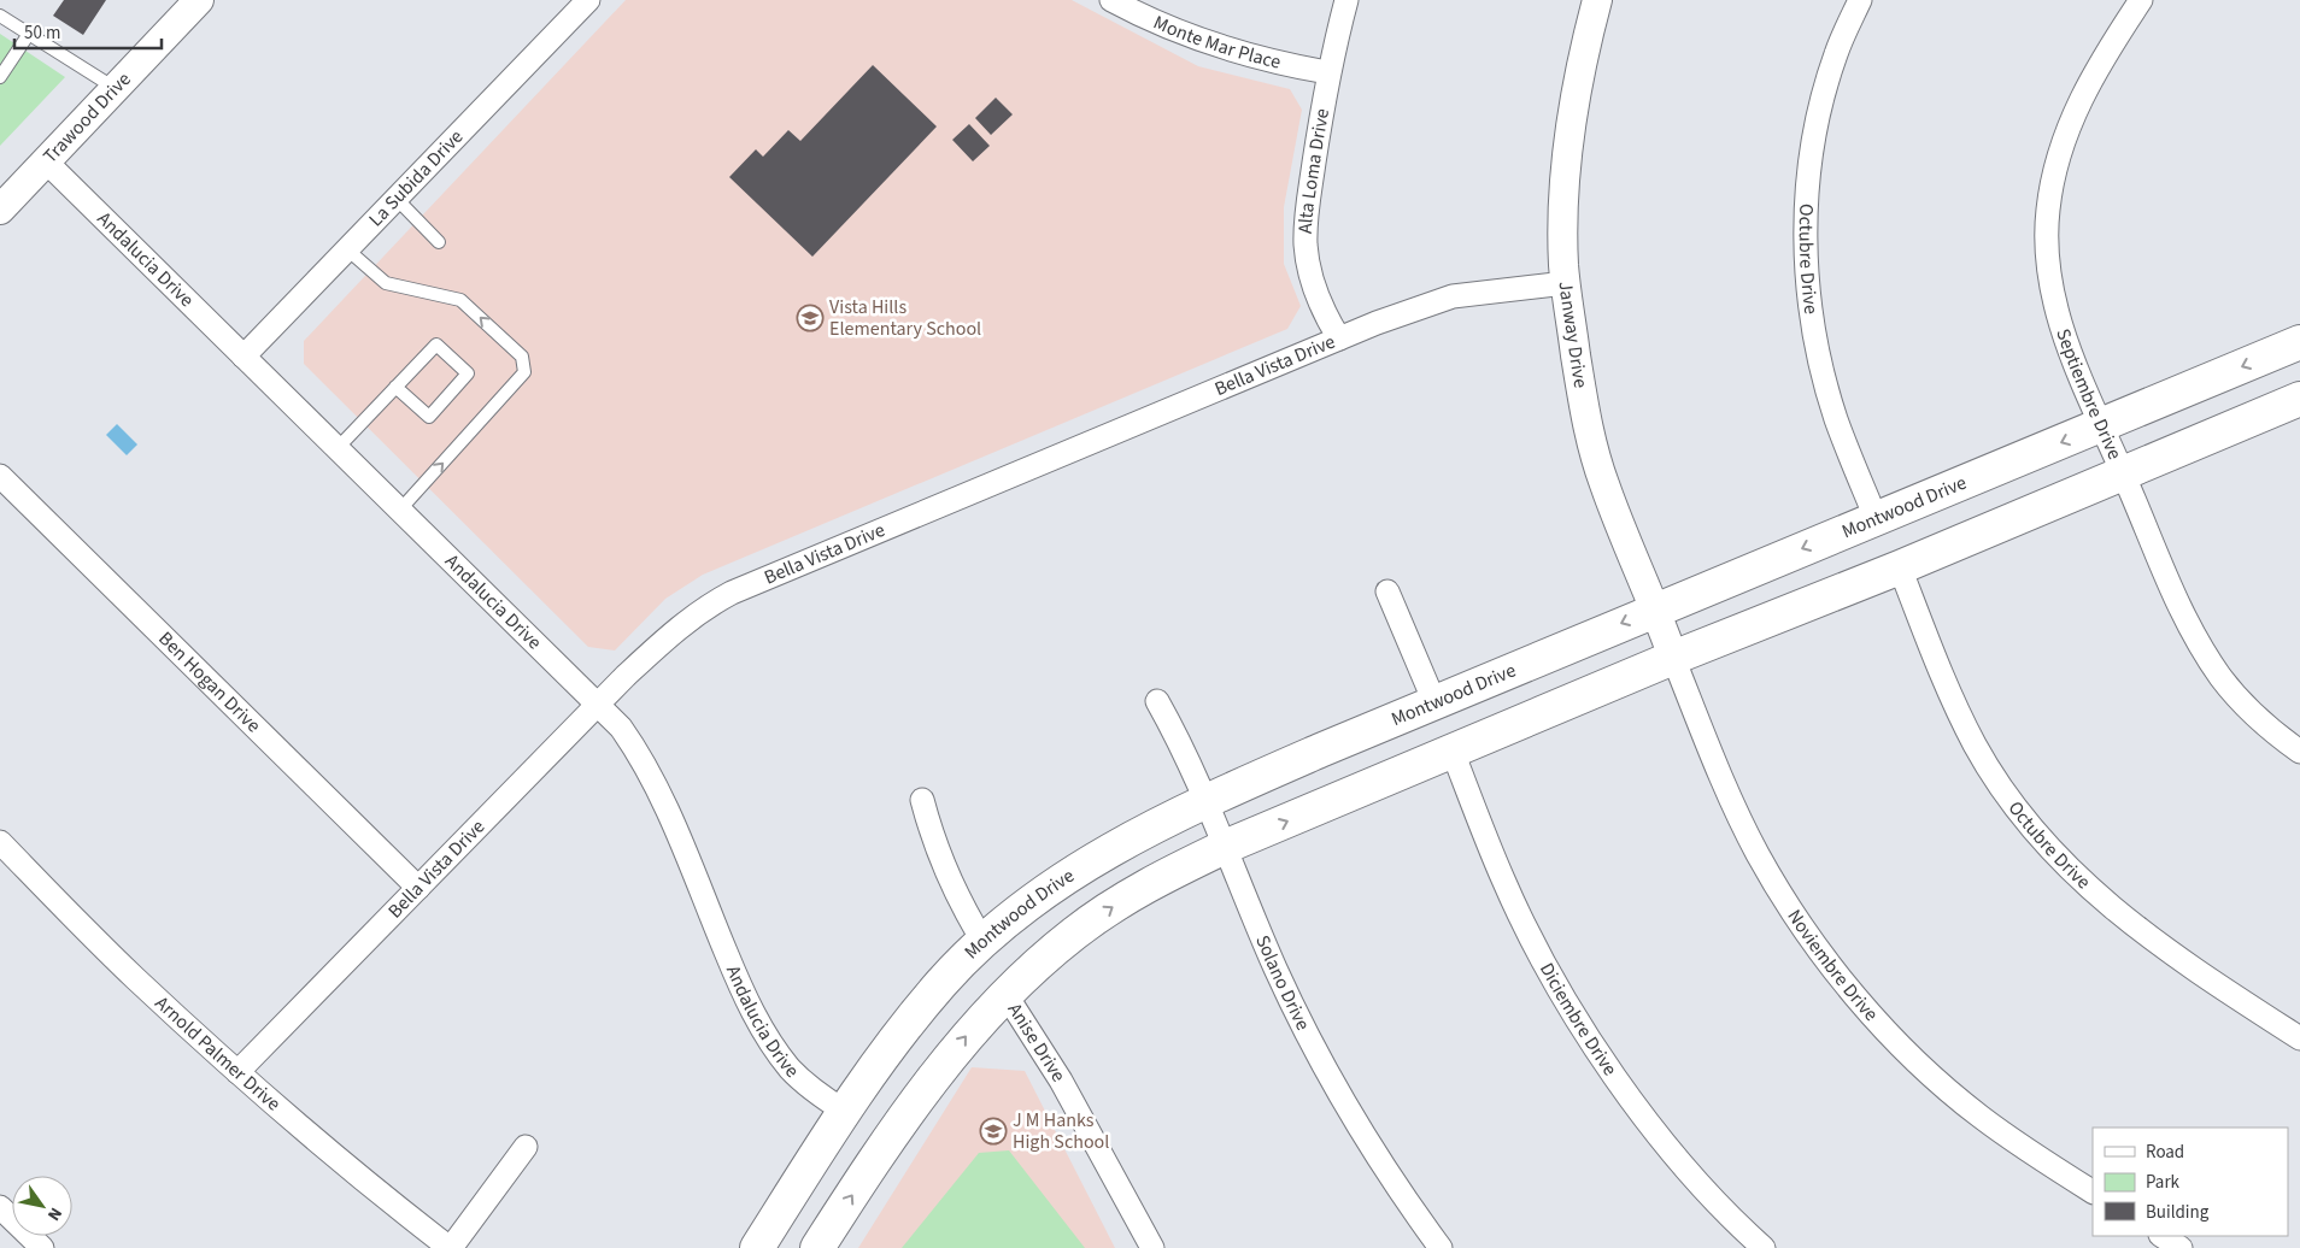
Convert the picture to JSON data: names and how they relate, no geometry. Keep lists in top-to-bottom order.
{
  "streets": {
    "main road": ["Montwood Drive"],
    "street": [
      "Monte Mar Place",
      "Trawood Drive",
      "Alta Loma Drive",
      "La Subida Drive",
      "Andalucia Drive",
      "Octubre Drive",
      "Janway Drive",
      "Bella Vista Drive",
      "Septiembre Drive",
      "Ben Hogan Drive",
      "Noviembre Drive",
      "Solano Drive",
      "Diciembre Drive",
      "Anise Drive",
      "Arnold Palmer Drive"
    ]
  },
  "crossings": [
    ["Monte Mar Place", "Alta Loma Drive"],
    ["Trawood Drive", "Andalucia Drive"],
    ["Alta Loma Drive", "Bella Vista Drive"],
    ["La Subida Drive", "Andalucia Drive"],
    ["Andalucia Drive", "Bella Vista Drive"],
    ["Andalucia Drive", "Montwood Drive"],
    ["Octubre Drive", "Montwood Drive"],
    ["Janway Drive", "Bella Vista Drive"],
    ["Janway Drive", "Montwood Drive"],
    ["Janway Drive", "Noviembre Drive"],
    ["Bella Vista Drive", "Ben Hogan Drive"],
    ["Bella Vista Drive", "Arnold Palmer Drive"],
    ["Septiembre Drive", "Montwood Drive"],
    ["Montwood Drive", "Solano Drive"]
  ],
  "places": {
    "school or university": ["Vista Hills Elementary School", "J M Hanks High School"]
  },
  "legend": ["Road", "Park", "Building"],
  "scale_bar": "50 m",
  "north": "bottom right"
}
